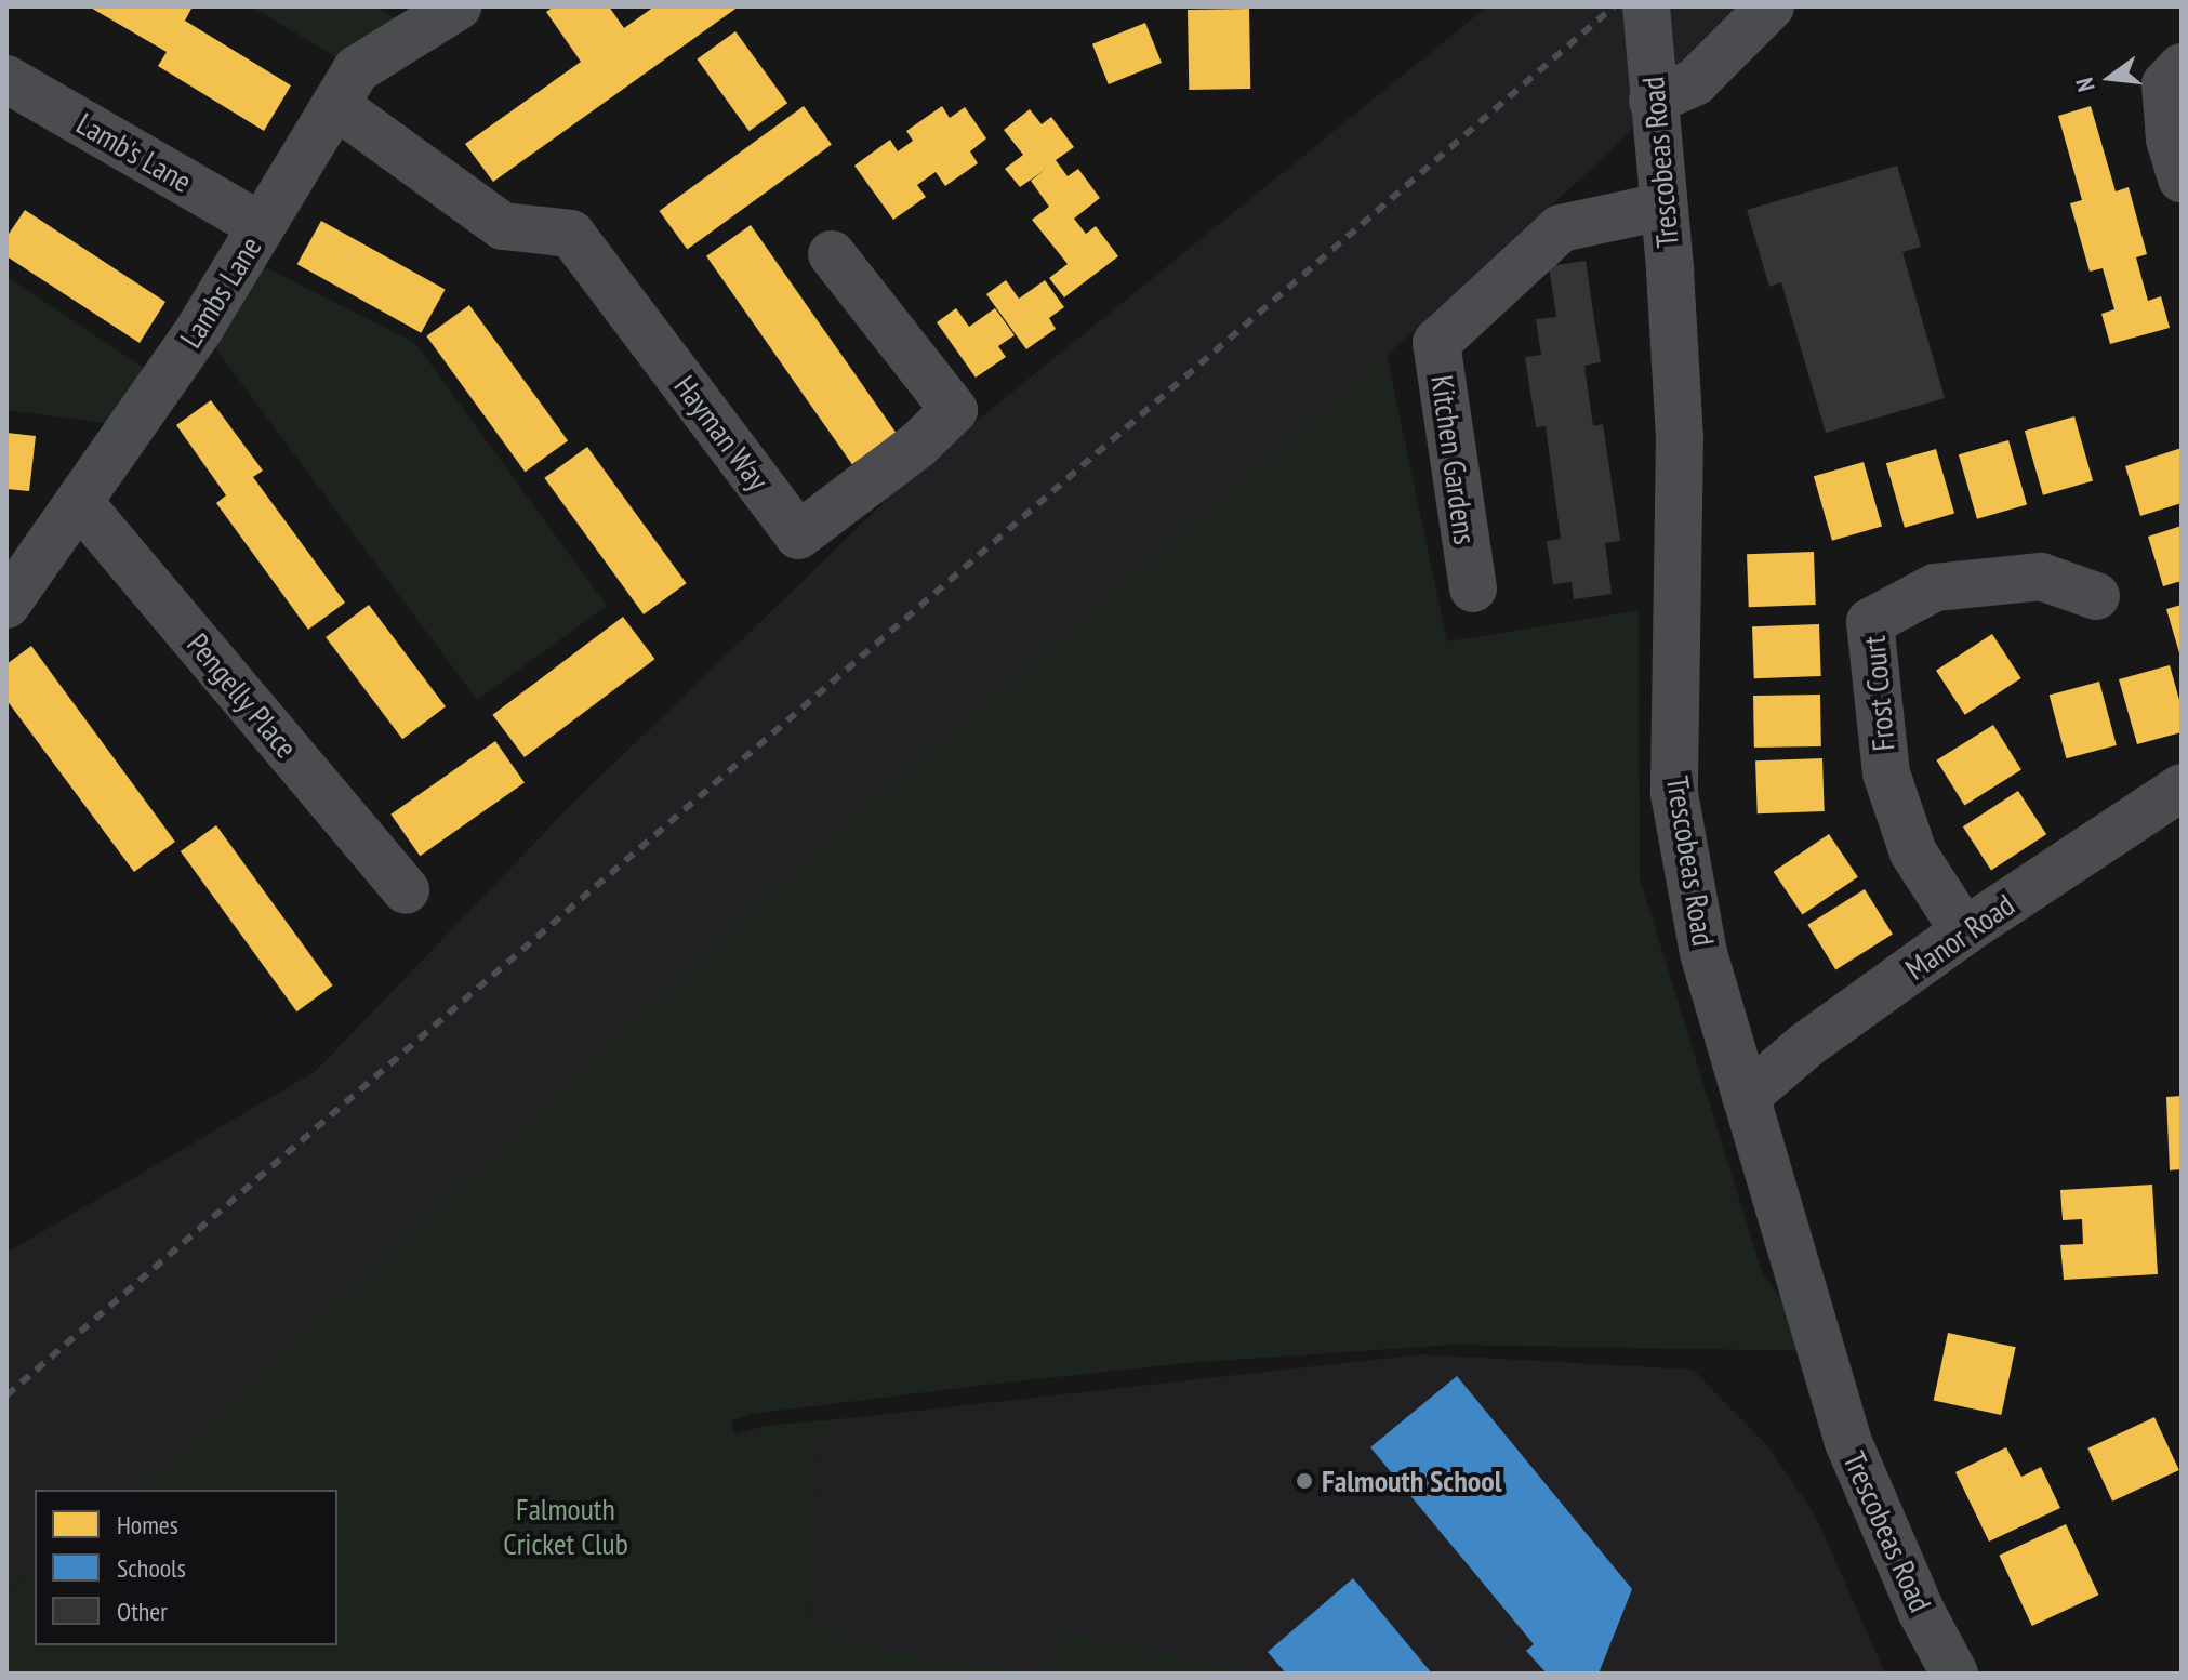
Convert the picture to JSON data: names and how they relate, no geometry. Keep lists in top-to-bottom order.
{
  "streets": {
    "street": [
      "Lamb's Lane",
      "Trescobeas Road",
      "Lambs Lane",
      "Hayman Way",
      "Kitchen Gardens",
      "Frost Court",
      "Pengelly Place",
      "Manor Road"
    ]
  },
  "crossings": [
    ["Lamb's Lane", "Lambs Lane"],
    ["Trescobeas Road", "Kitchen Gardens"],
    ["Trescobeas Road", "Manor Road"],
    ["Lambs Lane", "Hayman Way"],
    ["Lambs Lane", "Pengelly Place"],
    ["Frost Court", "Manor Road"]
  ],
  "parks": ["Falmouth Cricket Club"],
  "places": ["Falmouth School"],
  "legend": ["Homes", "Schools", "Other"],
  "north": "left"
}
